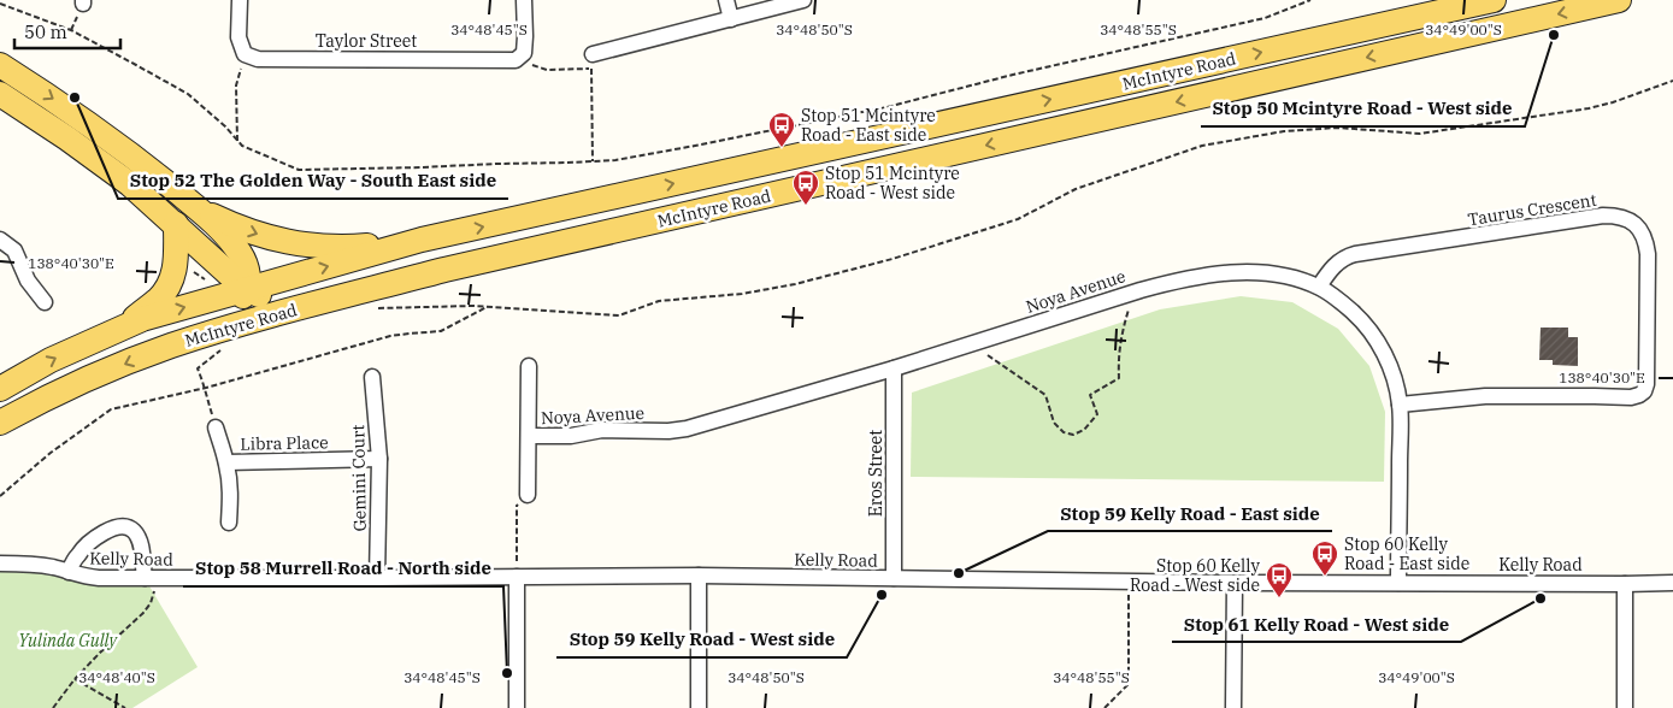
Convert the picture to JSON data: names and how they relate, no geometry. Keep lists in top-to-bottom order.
{
  "streets": {
    "main road": ["McIntyre Road"],
    "street": [
      "Taylor Street",
      "Taurus Crescent",
      "Noya Avenue",
      "Libra Place",
      "Eros Street",
      "Gemini Court",
      "Kelly Road"
    ]
  },
  "crossings": [
    ["Taurus Crescent", "Noya Avenue"],
    ["Noya Avenue", "Eros Street"],
    ["Noya Avenue", "Kelly Road"],
    ["Libra Place", "Gemini Court"],
    ["Eros Street", "Kelly Road"],
    ["Gemini Court", "Kelly Road"]
  ],
  "parks": ["Yulinda Gully"],
  "places": {
    "other": [
      "Stop 50 Mcintyre Road - West side",
      "Stop 52 The Golden Way - South East side",
      "Stop 59 Kelly Road - East side",
      "Stop 59 Kelly Road - West side",
      "Stop 61 Kelly Road - West side",
      "Stop 58 Murrell Road - North side"
    ],
    "bus stop": [
      "Stop 51 Mcintyre Road - East side",
      "Stop 51 Mcintyre Road - West side",
      "Stop 60 Kelly Road - East side",
      "Stop 60 Kelly Road - West side"
    ]
  },
  "scale_bar": "50 m",
  "coordinates": [
    "34°48'45\"S",
    "34°48'50\"S",
    "34°48'55\"S",
    "34°49'00\"S",
    "138°40'30\"E",
    "34°48'40\"S"
  ]
}
